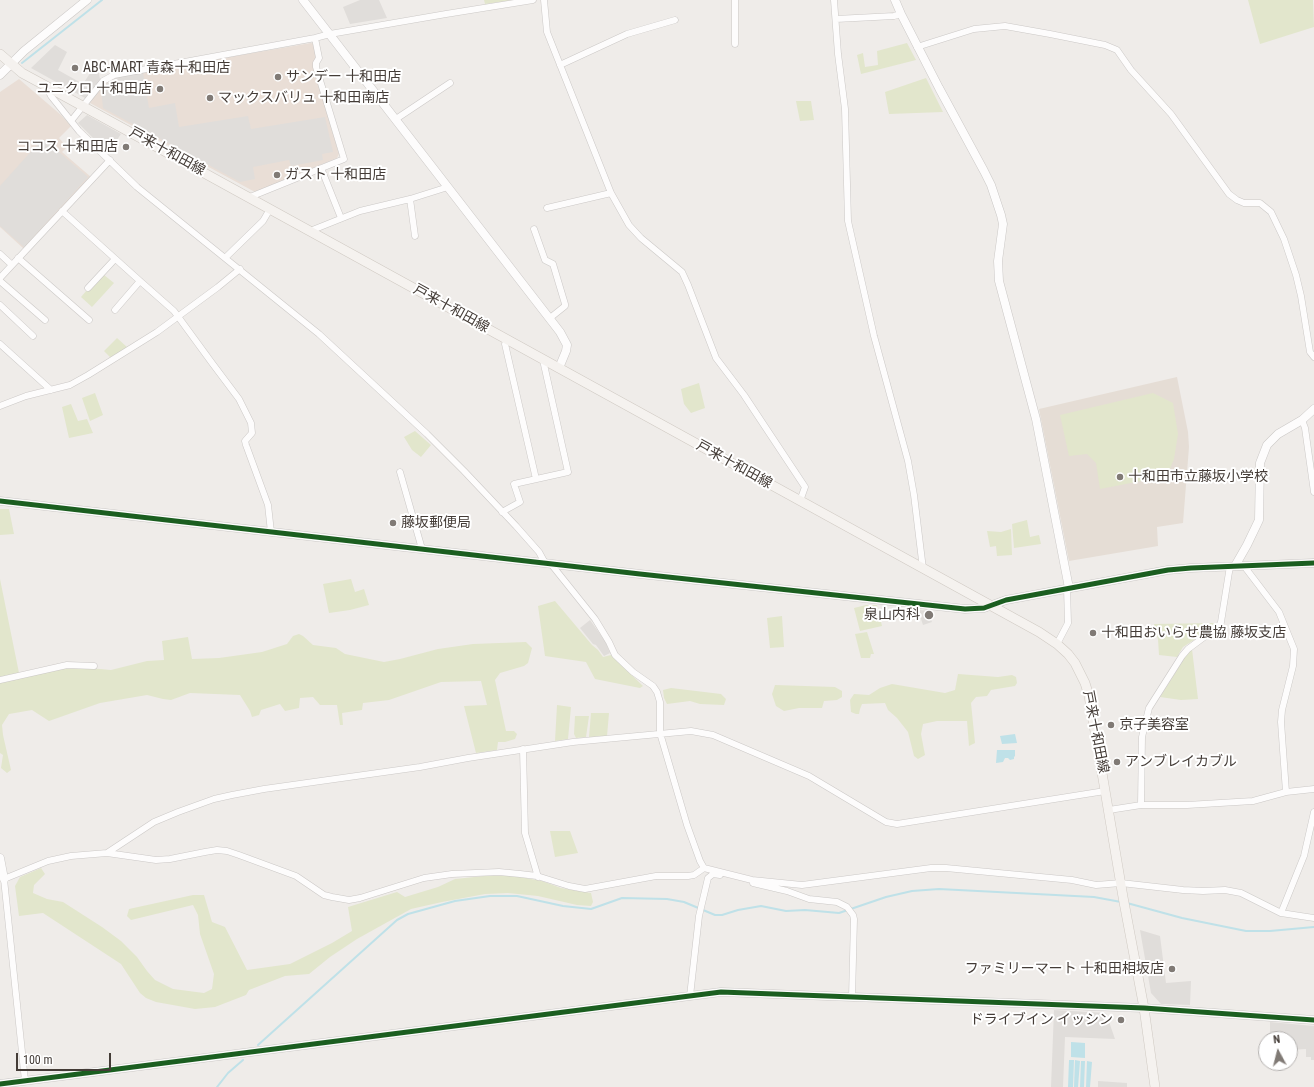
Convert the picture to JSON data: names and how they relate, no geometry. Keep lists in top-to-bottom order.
{
  "streets": {
    "main road": ["戸来十和田線"]
  },
  "places": [
    "ABC-MART 青森十和田店",
    "サンデー 十和田店",
    "ユニクロ 十和田店",
    "マックスバリュ 十和田南店",
    "ココス 十和田店",
    "ガスト 十和田店",
    "十和田市立藤坂小学校",
    "藤坂郵便局",
    "泉山内科",
    "十和田おいらせ農協 藤坂支店",
    "京子美容室",
    "アンブレイカブル",
    "ファミリーマート 十和田相坂店",
    "ドライブイン イッシン"
  ],
  "scale_bar": "100 m",
  "north": "top"
}
